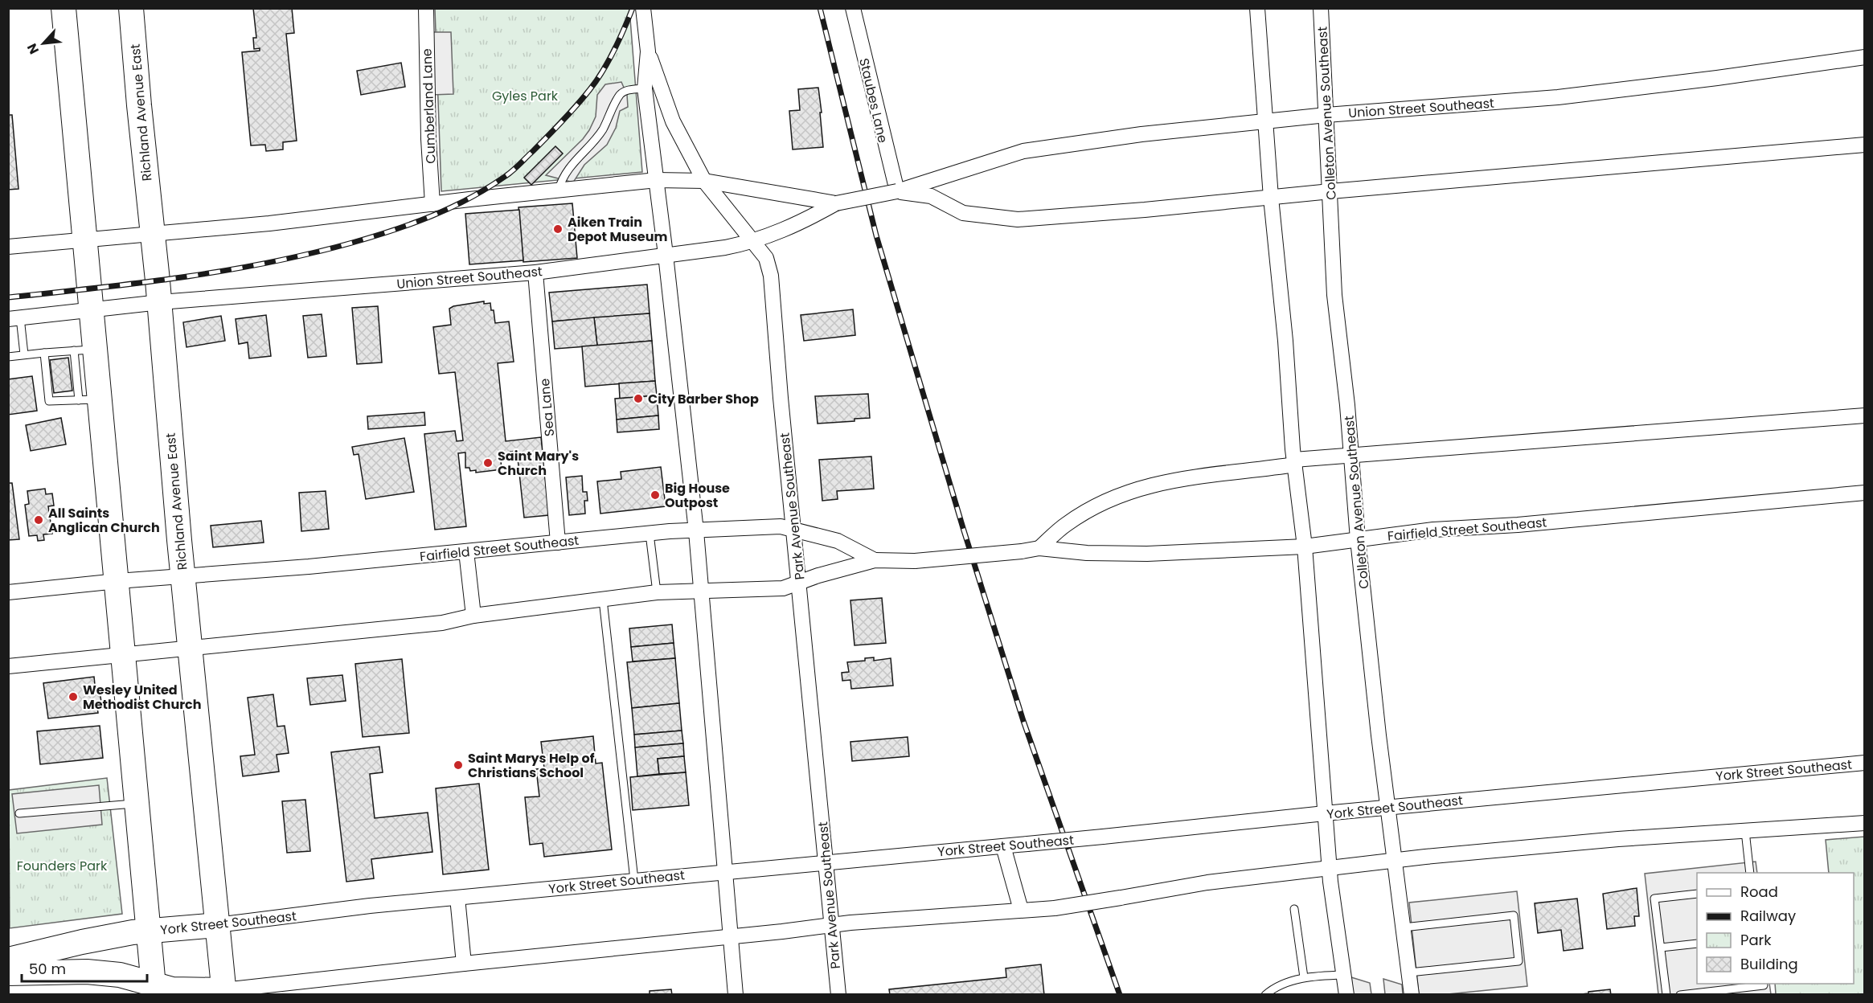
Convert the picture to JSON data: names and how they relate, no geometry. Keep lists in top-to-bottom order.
{
  "streets": {
    "main road": ["Richland Avenue East", "York Street Southeast"],
    "street": [
      "Staubes Lane",
      "Cumberland Lane",
      "Union Street Southeast",
      "Colleton Avenue Southeast",
      "Sea Lane",
      "Park Avenue Southeast",
      "Fairfield Street Southeast"
    ]
  },
  "crossings": [
    ["Staubes Lane", "Union Street Southeast"],
    ["Cumberland Lane", "Union Street Southeast"],
    ["Union Street Southeast", "Richland Avenue East"],
    ["Union Street Southeast", "Colleton Avenue Southeast"],
    ["Union Street Southeast", "Sea Lane"],
    ["Union Street Southeast", "Park Avenue Southeast"],
    ["Richland Avenue East", "Fairfield Street Southeast"],
    ["Richland Avenue East", "York Street Southeast"],
    ["Colleton Avenue Southeast", "Fairfield Street Southeast"],
    ["Colleton Avenue Southeast", "York Street Southeast"],
    ["Sea Lane", "Fairfield Street Southeast"],
    ["Park Avenue Southeast", "Fairfield Street Southeast"],
    ["Park Avenue Southeast", "York Street Southeast"]
  ],
  "parks": ["Gyles Park", "Founders Park"],
  "places": [
    "Aiken Train Depot Museum",
    "City Barber Shop",
    "Saint Mary's Church",
    "Big House Outpost",
    "All Saints Anglican Church",
    "Wesley United Methodist Church",
    "Saint Marys Help of Christians School"
  ],
  "legend": [
    "Road",
    "Railway",
    "Park",
    "Building"
  ],
  "scale_bar": "50 m",
  "north": "bottom left"
}
